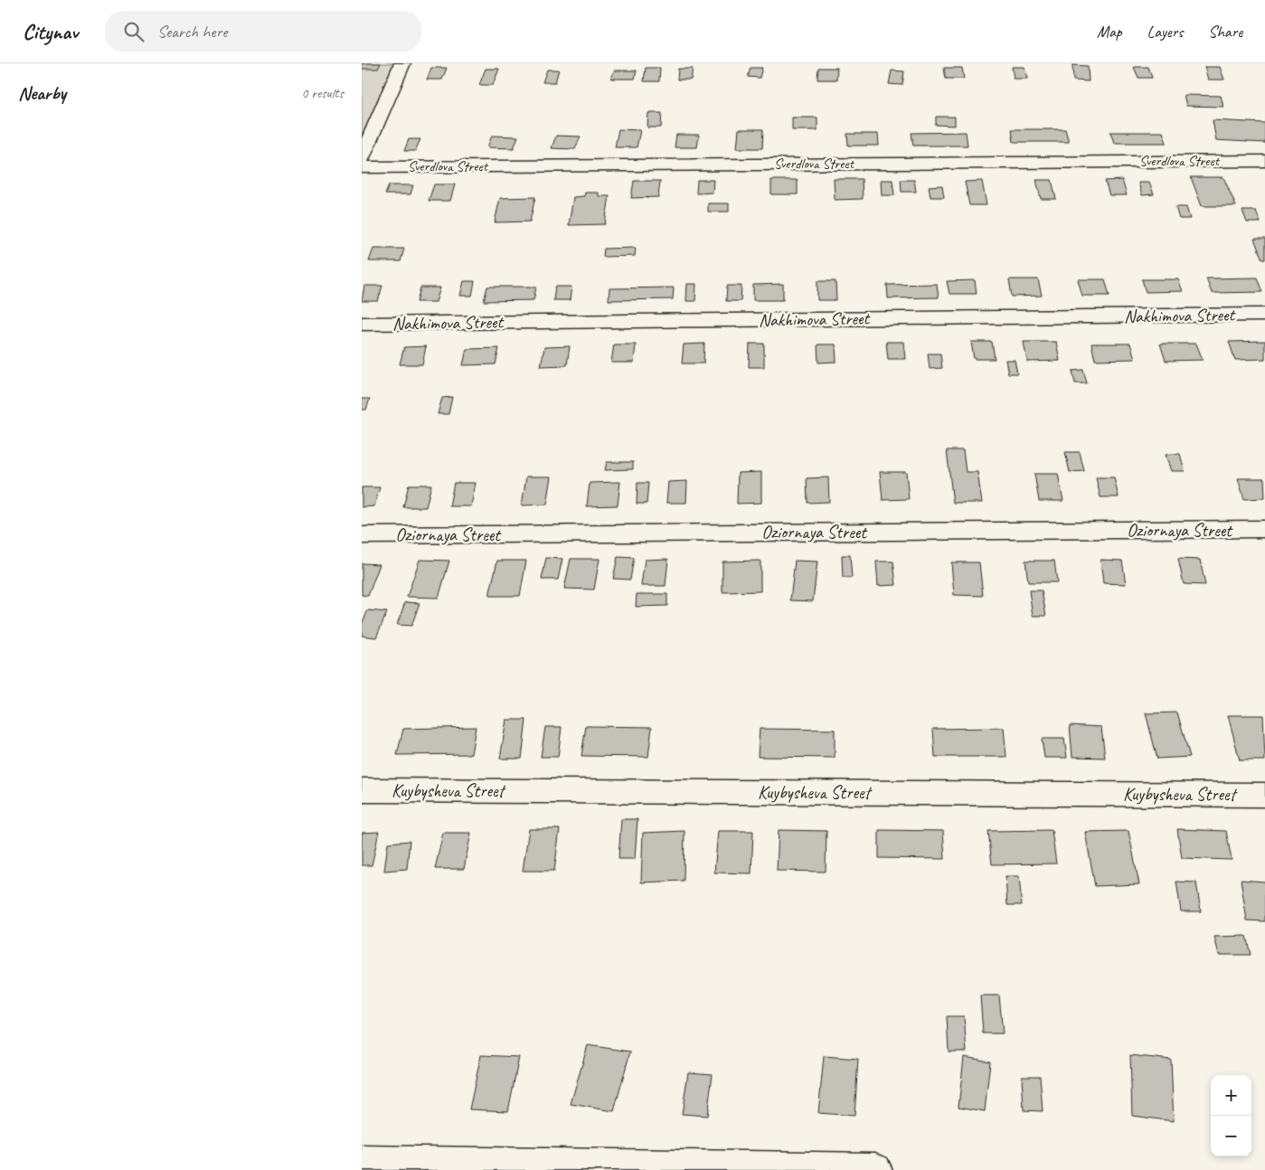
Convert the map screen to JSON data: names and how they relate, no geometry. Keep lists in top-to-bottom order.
{
  "streets": {
    "street": [
      "Sverdlova Street",
      "Nakhimova Street",
      "Oziornaya Street",
      "Kuybysheva Street"
    ]
  },
  "page": {
    "header": "Citynav",
    "search": "Search here",
    "nav": ["Map", "Layers", "Share"],
    "heading": ["Nearby", "0 results"],
    "map_buttons": ["+", "−"]
  }
}
